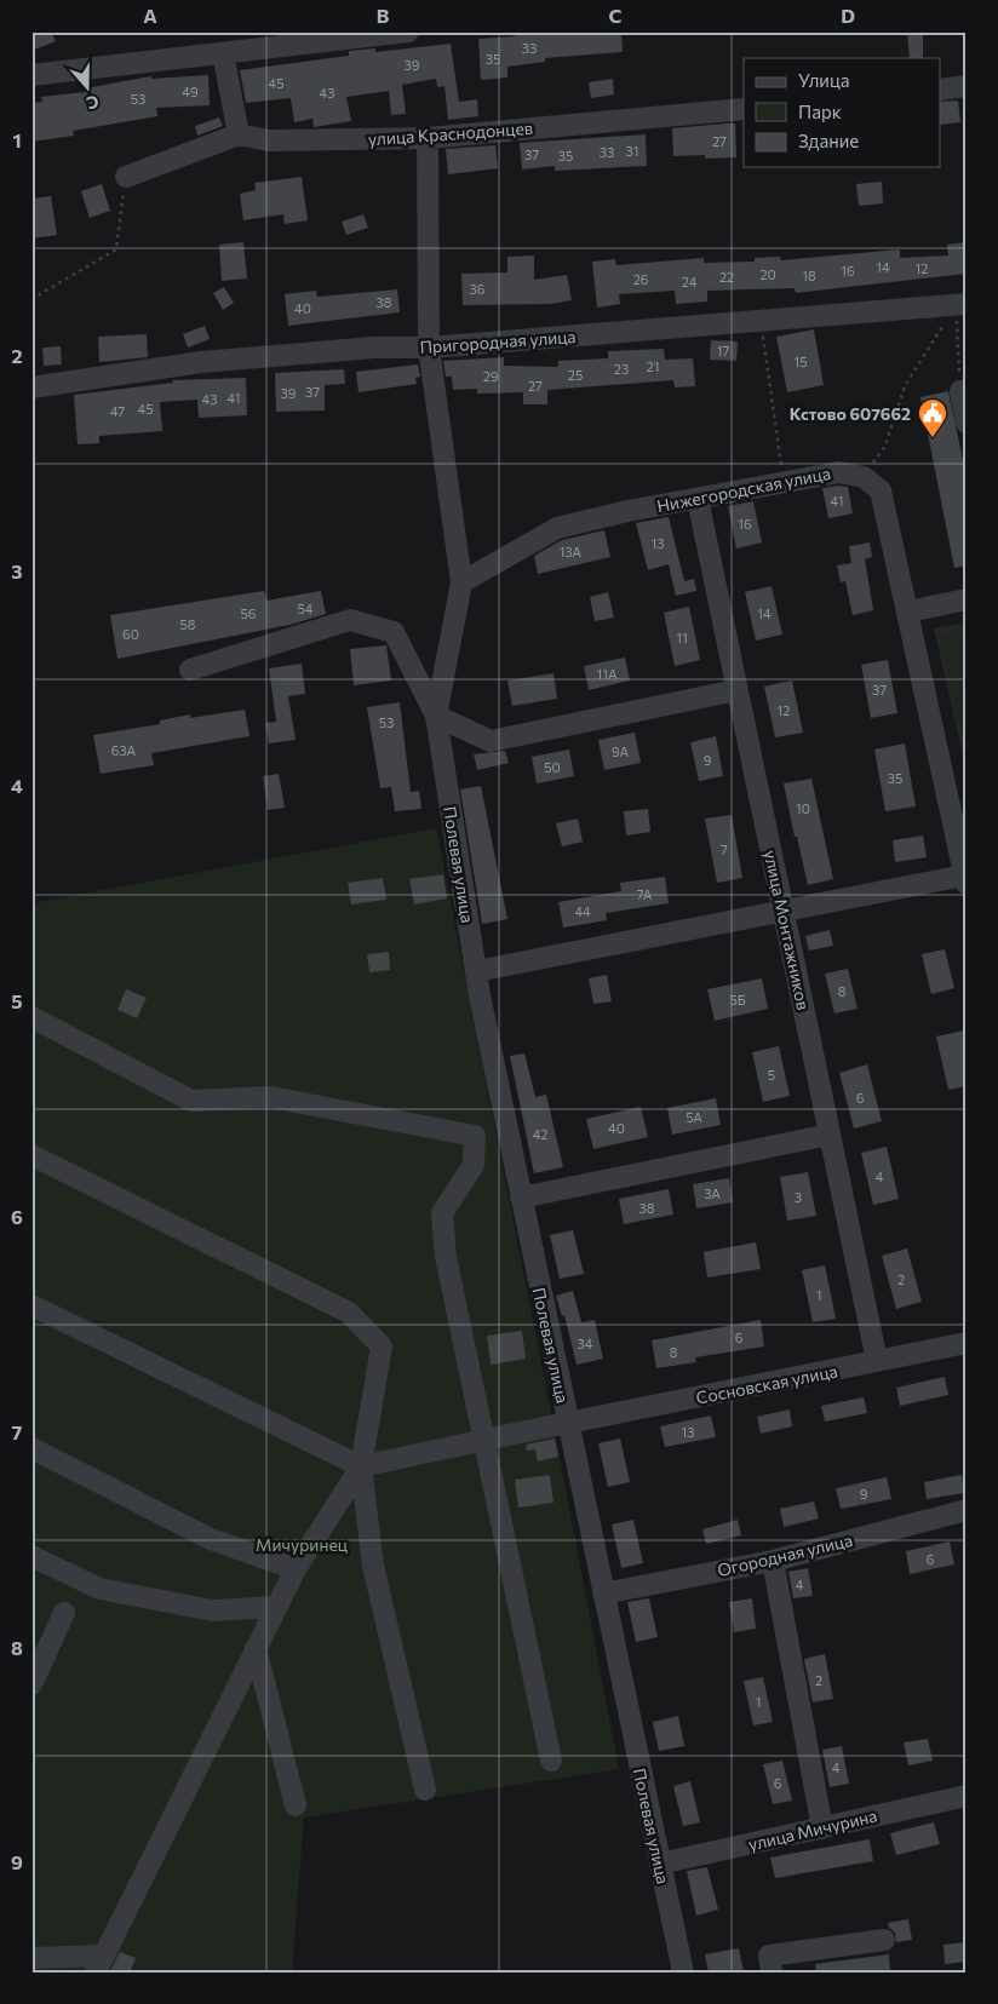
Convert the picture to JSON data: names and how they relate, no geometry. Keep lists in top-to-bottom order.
{
  "streets": {
    "street": [
      "улица Краснодонцев",
      "Пригородная улица",
      "Нижегородская улица",
      "Полевая улица",
      "улица Монтажников",
      "Сосновская улица",
      "Огородная улица",
      "улица Мичурина"
    ]
  },
  "crossings": [
    ["Нижегородская улица", "улица Монтажников"],
    ["Полевая улица", "Сосновская улица"],
    ["Полевая улица", "Огородная улица"],
    ["Полевая улица", "улица Мичурина"],
    ["улица Монтажников", "Сосновская улица"]
  ],
  "parks": ["Мичуринец"],
  "places": {
    "public building": ["Кстово 607662"]
  },
  "house_numbers": [
    "33",
    "35",
    "39",
    "45",
    "49",
    "43",
    "53",
    "27",
    "31",
    "33",
    "37",
    "35",
    "14",
    "12",
    "16",
    "20",
    "18",
    "22",
    "26",
    "24",
    "36",
    "38",
    "40",
    "17",
    "15",
    "21",
    "23",
    "25",
    "29",
    "27",
    "37",
    "39",
    "41",
    "43",
    "45",
    "47",
    "41",
    "16",
    "13",
    "13А",
    "54",
    "56",
    "14",
    "58",
    "60",
    "11",
    "11А",
    "37",
    "12",
    "53",
    "63А",
    "9А",
    "9",
    "50",
    "35",
    "10",
    "7",
    "7А",
    "44",
    "8",
    "5Б",
    "5",
    "6",
    "5А",
    "40",
    "42",
    "4",
    "3А",
    "3",
    "38",
    "2",
    "1",
    "6",
    "34",
    "8",
    "13",
    "9",
    "6",
    "4",
    "2",
    "1",
    "4",
    "6"
  ],
  "legend": ["Улица", "Парк", "Здание"],
  "north": "bottom",
  "grid": {
    "columns": [
      "A",
      "B",
      "C",
      "D"
    ],
    "rows": [
      "1",
      "2",
      "3",
      "4",
      "5",
      "6",
      "7",
      "8",
      "9"
    ]
  }
}
